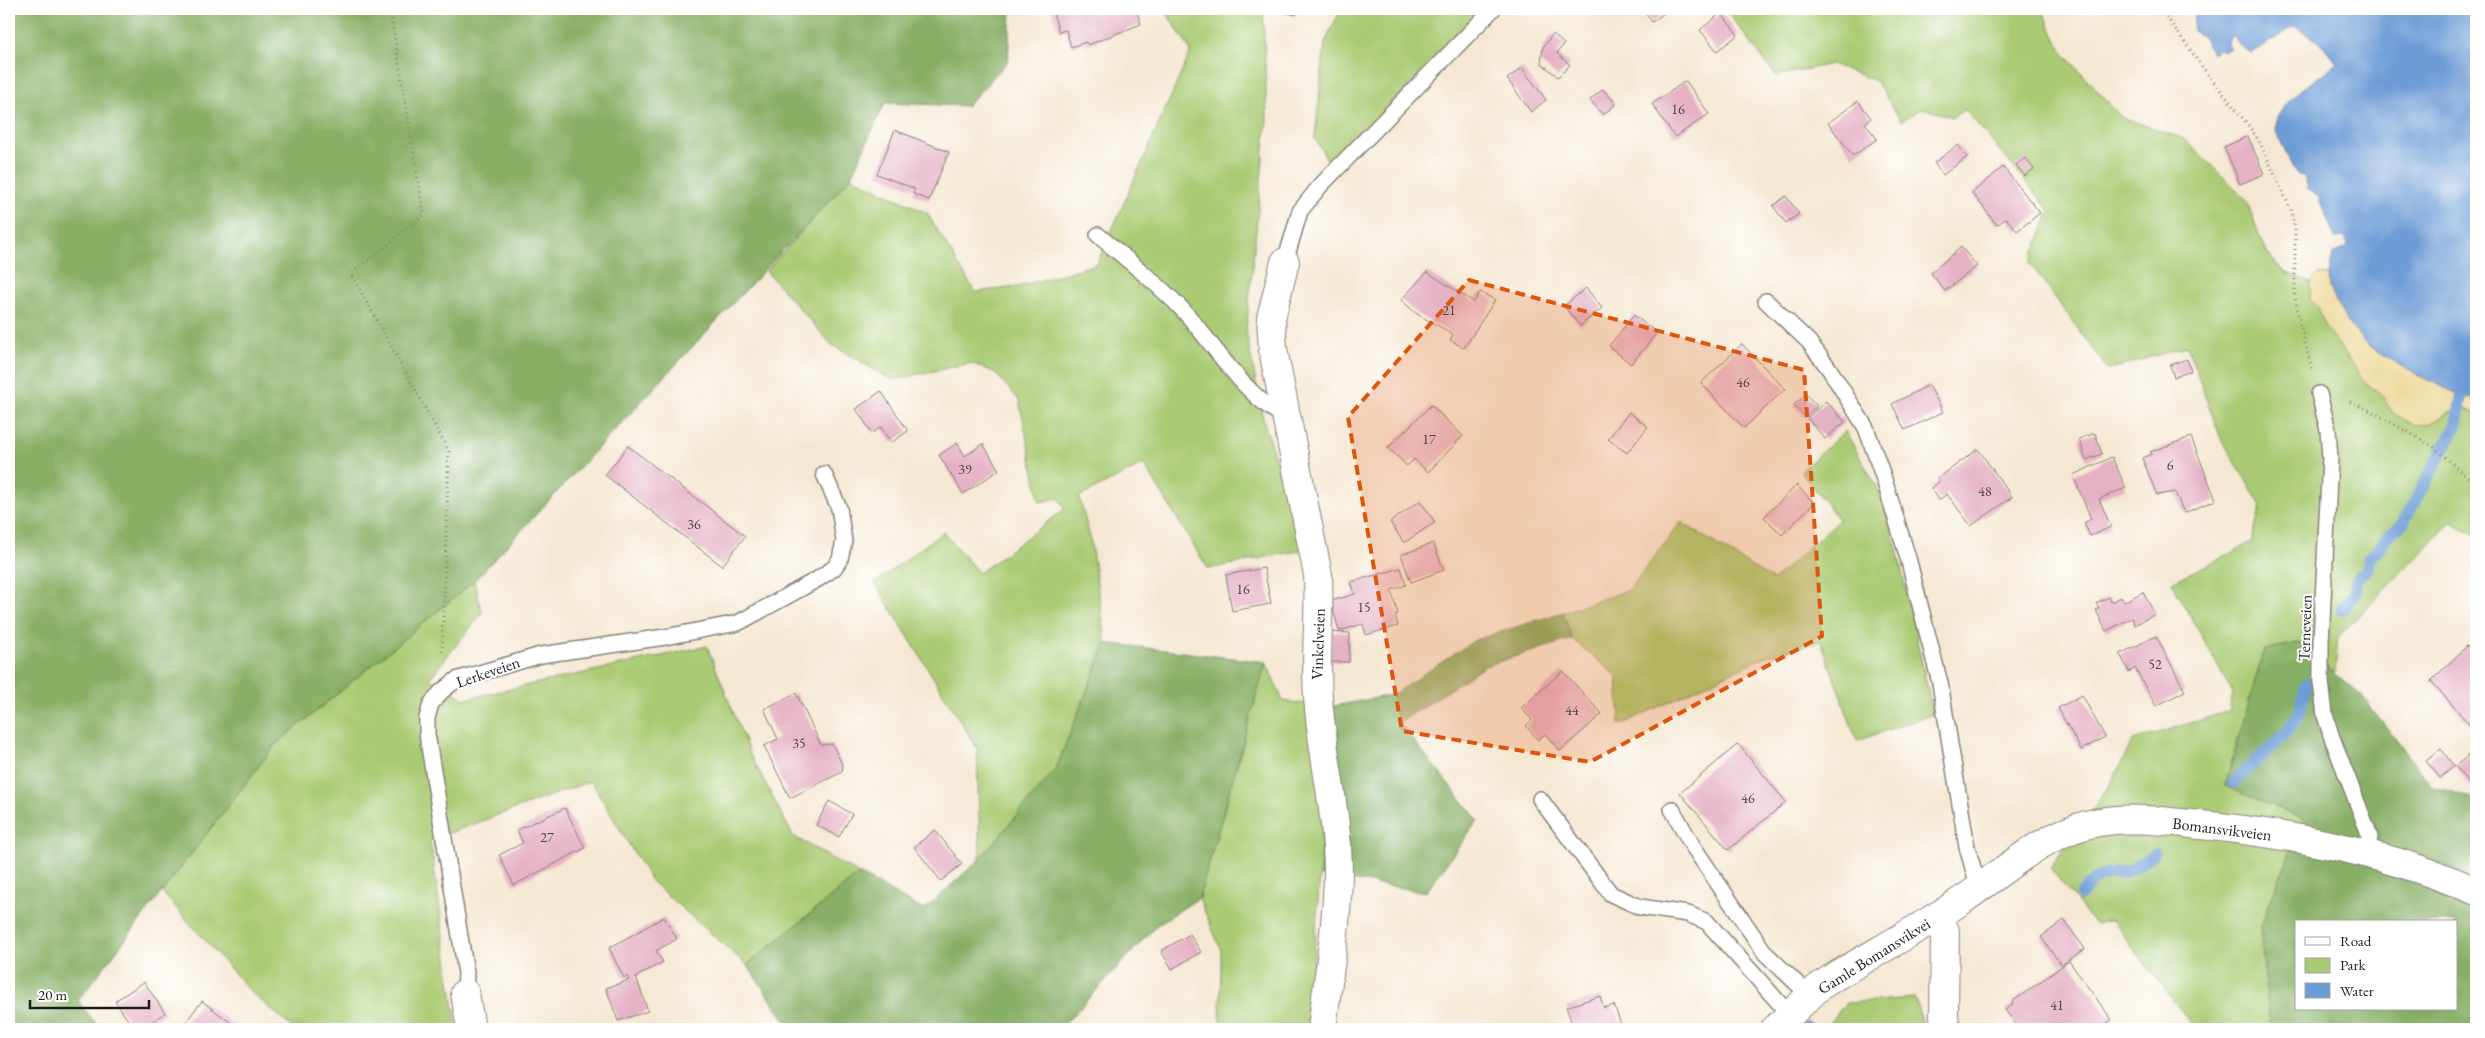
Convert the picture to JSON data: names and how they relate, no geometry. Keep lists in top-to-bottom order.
{
  "streets": {
    "street": [
      "Vinkelveien",
      "Lerkeveien",
      "Bomansvikveien",
      "Gamle Bomansvikvei"
    ],
    "lane": ["Terneveien"]
  },
  "crossings": [
    ["Terneveien", "Bomansvikveien"],
    ["Bomansvikveien", "Gamle Bomansvikvei"]
  ],
  "house_numbers": [
    "16",
    "21",
    "46",
    "17",
    "6",
    "39",
    "48",
    "36",
    "16",
    "15",
    "52",
    "44",
    "35",
    "46",
    "27",
    "41"
  ],
  "legend": ["Road", "Park", "Water"],
  "scale_bar": "20 m"
}
